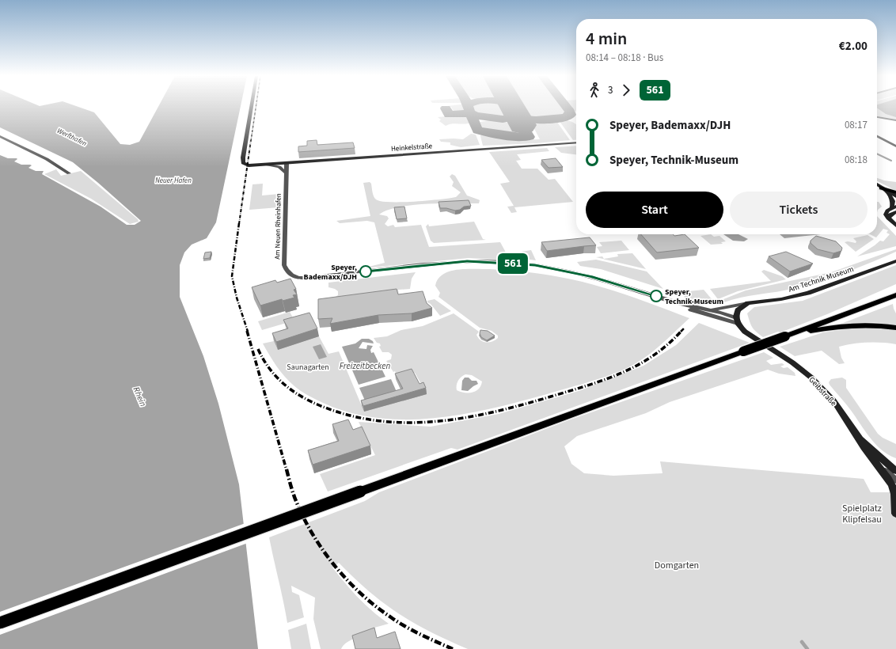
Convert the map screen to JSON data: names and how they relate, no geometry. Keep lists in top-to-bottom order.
{
  "streets": {
    "street": [
      "Heinkelstraße",
      "Am Neuen Rheinhafen",
      "Am Technik Museum",
      "Geibstraße"
    ]
  },
  "crossings": [
    ["Heinkelstraße", "Am Neuen Rheinhafen"],
    ["Am Neuen Rheinhafen", "Geibstraße"],
    ["Am Technik Museum", "Geibstraße"]
  ],
  "water": [
    "Werfthafen",
    "Neuer Hafen",
    "Freizeitbecken",
    "Rhein"
  ],
  "parks": ["Saunagarten", "Spielplatz Klipfelsau", "Domgarten"],
  "places": ["Speyer, Bademaxx/DJH", "Speyer, Technik-Museum"],
  "lines": ["bus line 561"],
  "page": {
    "on_map": "561",
    "heading": ["4 min", "08:14 – 08:18 · Bus", "€2.00"],
    "legs": ["3", "561"],
    "list": [
      {
        "name": "Speyer, Bademaxx/DJH",
        "value": "08:17"
      },
      {
        "name": "Speyer, Technik-Museum",
        "value": "08:18"
      }
    ],
    "buttons": ["Start", "Tickets"]
  }
}
